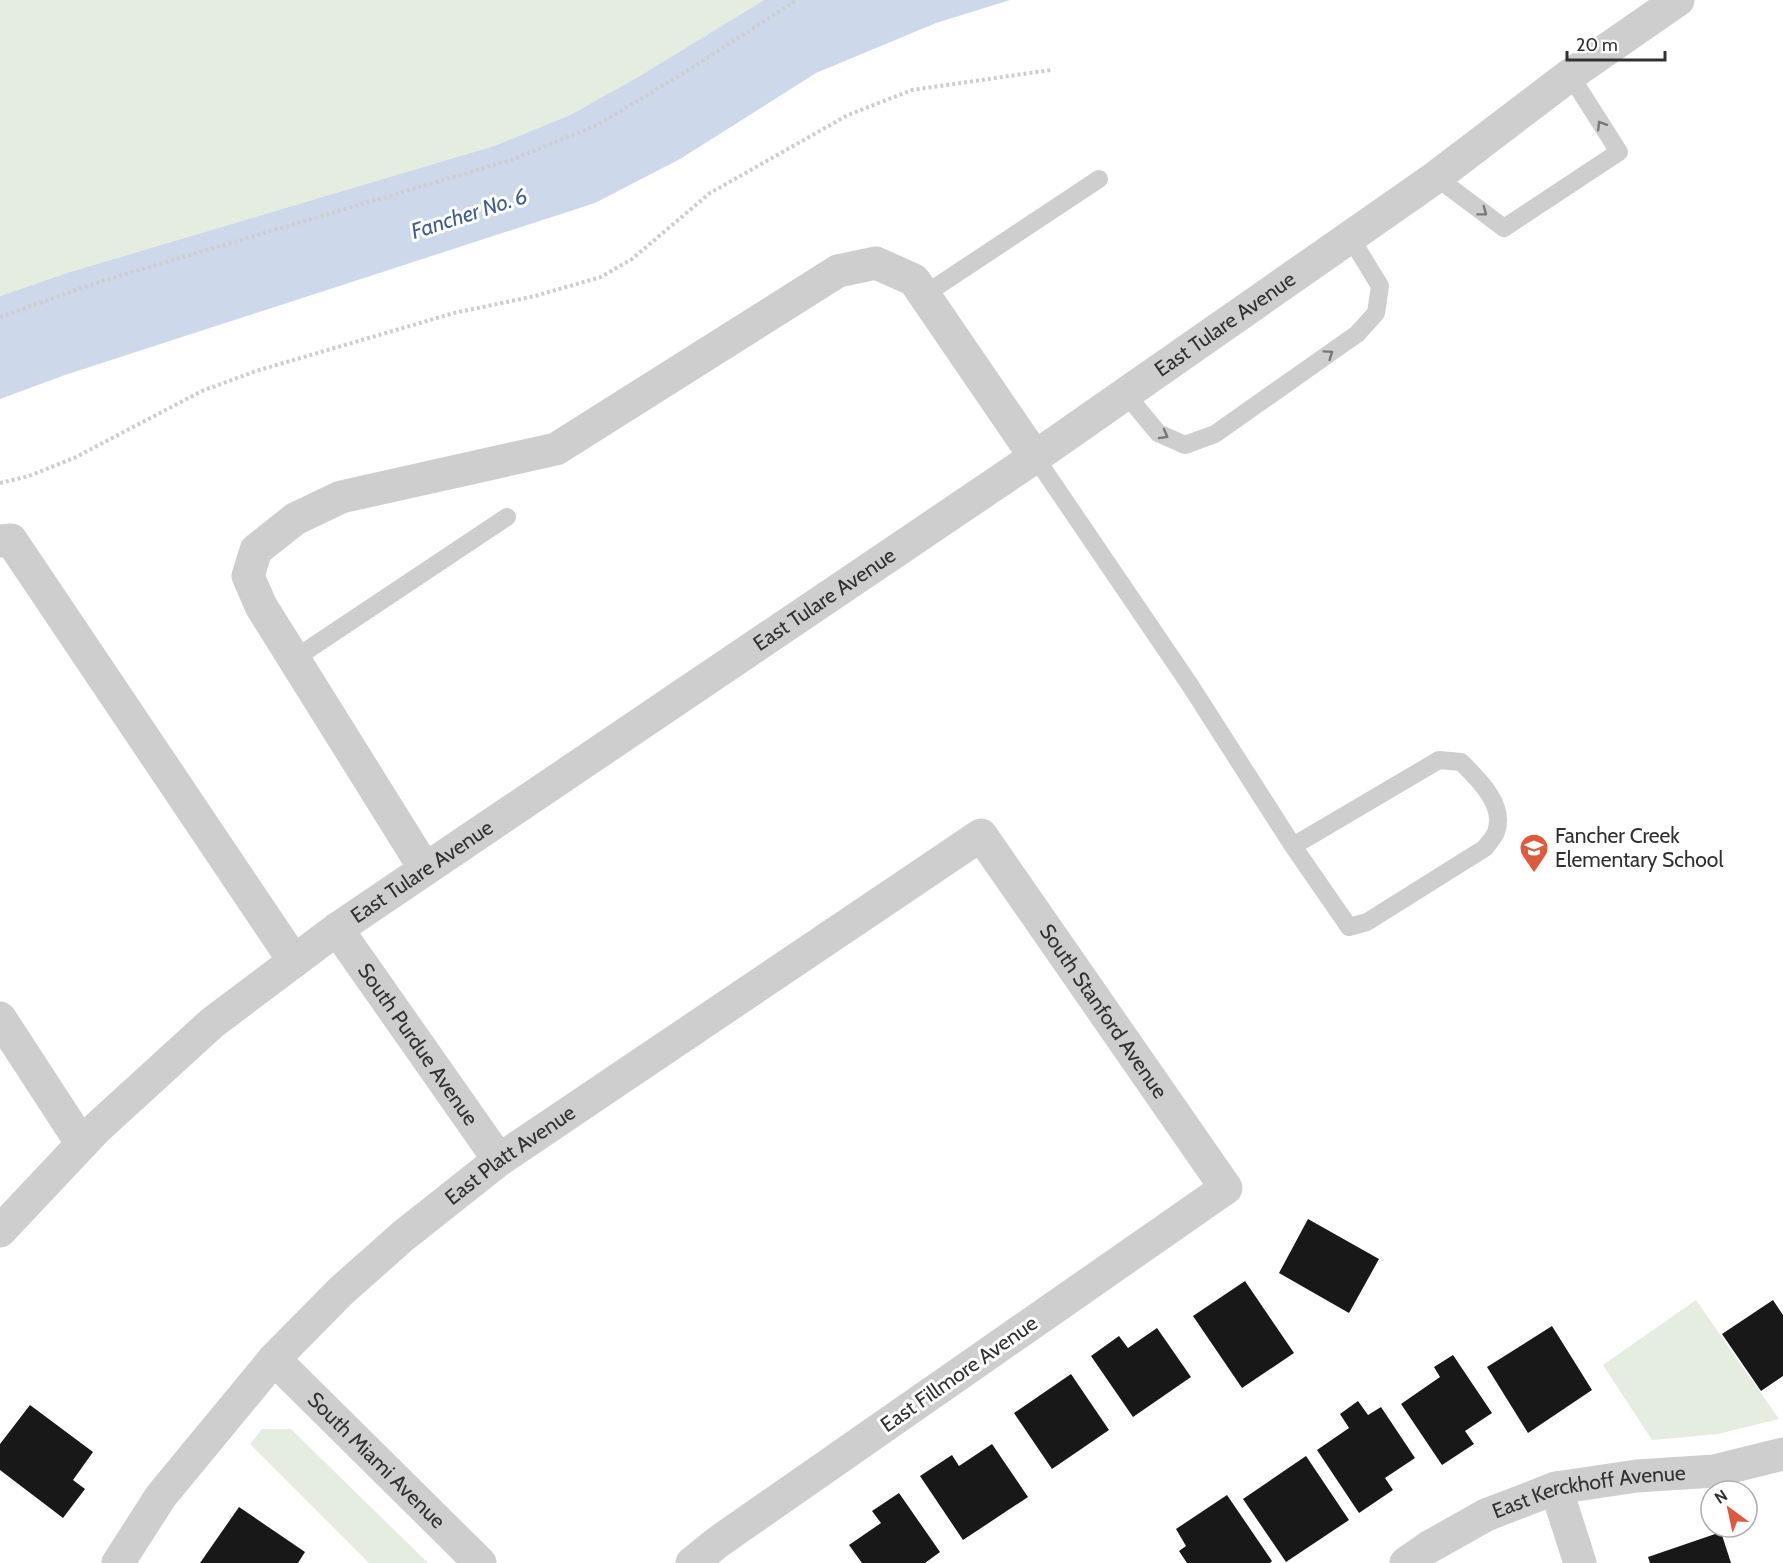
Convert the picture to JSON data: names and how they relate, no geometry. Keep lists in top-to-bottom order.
{
  "streets": {
    "street": [
      "East Tulare Avenue",
      "South Stanford Avenue",
      "South Purdue Avenue",
      "East Platt Avenue",
      "East Fillmore Avenue",
      "South Miami Avenue",
      "East Kerckhoff Avenue"
    ]
  },
  "crossings": [
    ["East Tulare Avenue", "South Purdue Avenue"],
    ["South Stanford Avenue", "East Platt Avenue"],
    ["South Stanford Avenue", "East Fillmore Avenue"],
    ["South Purdue Avenue", "East Platt Avenue"],
    ["East Platt Avenue", "South Miami Avenue"]
  ],
  "water": ["Fancher No. 6"],
  "places": {
    "school or university": ["Fancher Creek Elementary School"]
  },
  "scale_bar": "20 m",
  "north": "top left"
}
